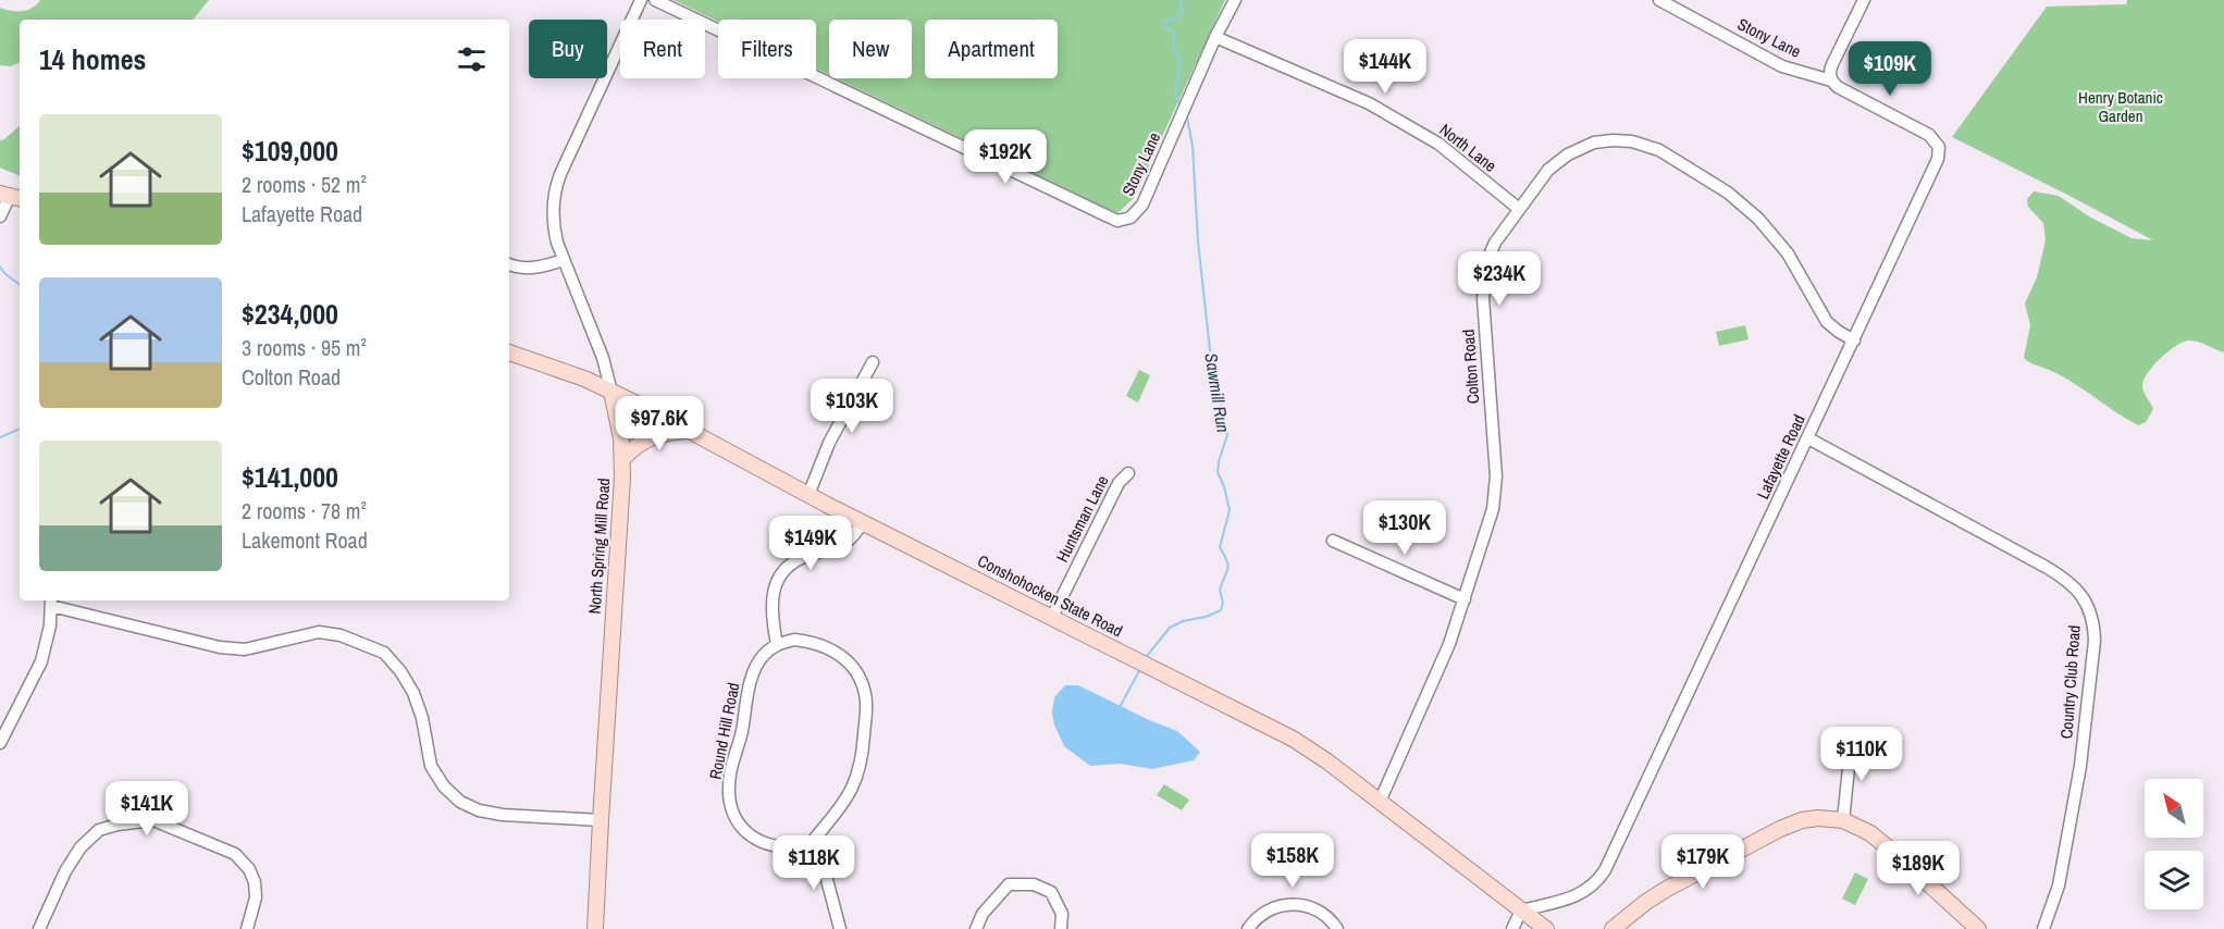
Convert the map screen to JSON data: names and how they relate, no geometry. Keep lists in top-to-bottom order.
{
  "streets": {
    "main road": ["North Spring Mill Road", "Conshohocken State Road"],
    "street": [
      "Stony Lane",
      "North Lane",
      "Colton Road",
      "Lafayette Road",
      "Huntsman Lane",
      "Country Club Road",
      "Round Hill Road"
    ]
  },
  "crossings": [
    ["Stony Lane", "North Lane"],
    ["Stony Lane", "Lafayette Road"],
    ["North Lane", "Colton Road"],
    ["Colton Road", "Lafayette Road"],
    ["Colton Road", "Conshohocken State Road"],
    ["Lafayette Road", "Conshohocken State Road"],
    ["Lafayette Road", "Country Club Road"],
    ["Huntsman Lane", "Conshohocken State Road"],
    ["North Spring Mill Road", "Conshohocken State Road"]
  ],
  "water": ["Sawmill Run"],
  "parks": ["Henry Botanic Garden"],
  "north": "top left",
  "page": {
    "chip": [
      "Buy",
      "Rent",
      "Filters",
      "New",
      "Apartment"
    ],
    "heading": "14 homes",
    "price": [
      "$144K",
      "$109K",
      "$192K",
      "$234K",
      "$103K",
      "$97.6K",
      "$130K",
      "$149K",
      "$110K",
      "$141K",
      "$158K",
      "$179K",
      "$118K",
      "$189K"
    ],
    "list": [
      {
        "name": "$109,000",
        "note": "2 rooms · 52 m² · Lafayette Road"
      },
      {
        "name": "$234,000",
        "note": "3 rooms · 95 m² · Colton Road"
      },
      {
        "name": "$141,000",
        "note": "2 rooms · 78 m² · Lakemont Road"
      }
    ]
  }
}
